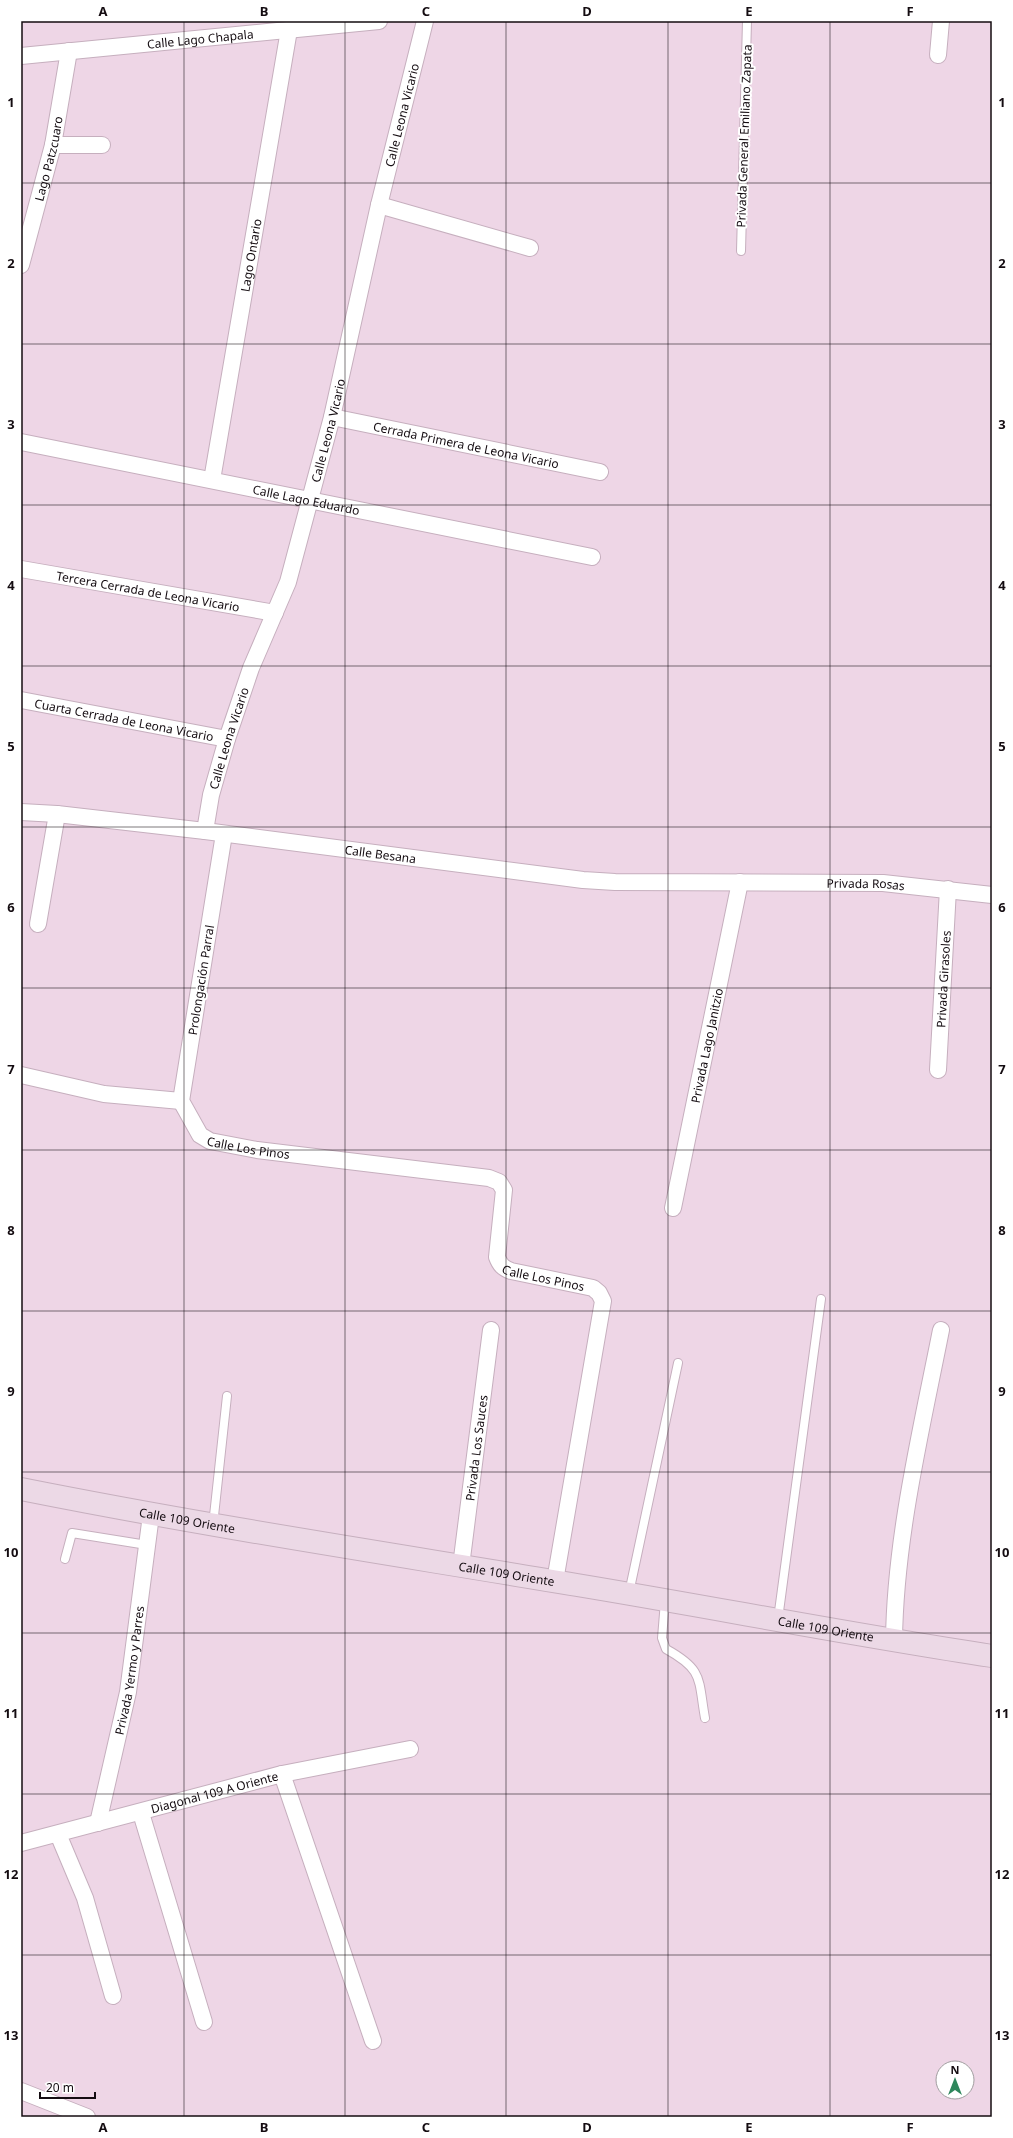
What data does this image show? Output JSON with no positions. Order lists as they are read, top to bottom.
{
  "streets": {
    "street": [
      "Calle Lago Chapala",
      "Calle Leona Vicario",
      "Lago Patzcuaro",
      "Lago Ontario",
      "Cerrada Primera de Leona Vicario",
      "Calle Lago Eduardo",
      "Tercera Cerrada de Leona Vicario",
      "Cuarta Cerrada de Leona Vicario",
      "Calle Besana",
      "Privada Rosas",
      "Privada Girasoles",
      "Prolongación Parral",
      "Privada Lago Janitzio",
      "Calle Los Pinos",
      "Privada Los Sauces",
      "Calle 109 Oriente",
      "Privada Yermo y Parres",
      "Diagonal 109 A Oriente"
    ],
    "lane": ["Privada General Emiliano Zapata"]
  },
  "crossings": [
    ["Calle Lago Chapala", "Lago Patzcuaro"],
    ["Calle Lago Chapala", "Lago Ontario"],
    ["Calle Leona Vicario", "Cerrada Primera de Leona Vicario"],
    ["Calle Leona Vicario", "Calle Lago Eduardo"],
    ["Calle Leona Vicario", "Tercera Cerrada de Leona Vicario"],
    ["Calle Leona Vicario", "Cuarta Cerrada de Leona Vicario"],
    ["Calle Leona Vicario", "Calle Besana"],
    ["Lago Ontario", "Calle Lago Eduardo"],
    ["Calle Besana", "Privada Rosas"],
    ["Calle Besana", "Prolongación Parral"],
    ["Calle Besana", "Privada Lago Janitzio"],
    ["Privada Rosas", "Privada Girasoles"],
    ["Privada Rosas", "Privada Lago Janitzio"],
    ["Prolongación Parral", "Calle Los Pinos"],
    ["Calle Los Pinos", "Calle 109 Oriente"],
    ["Privada Los Sauces", "Calle 109 Oriente"],
    ["Calle 109 Oriente", "Privada Yermo y Parres"],
    ["Privada Yermo y Parres", "Diagonal 109 A Oriente"]
  ],
  "scale_bar": "20 m",
  "north": "top",
  "grid": {
    "columns": [
      "A",
      "B",
      "C",
      "D",
      "E",
      "F"
    ],
    "rows": [
      "1",
      "2",
      "3",
      "4",
      "5",
      "6",
      "7",
      "8",
      "9",
      "10",
      "11",
      "12",
      "13"
    ]
  }
}
